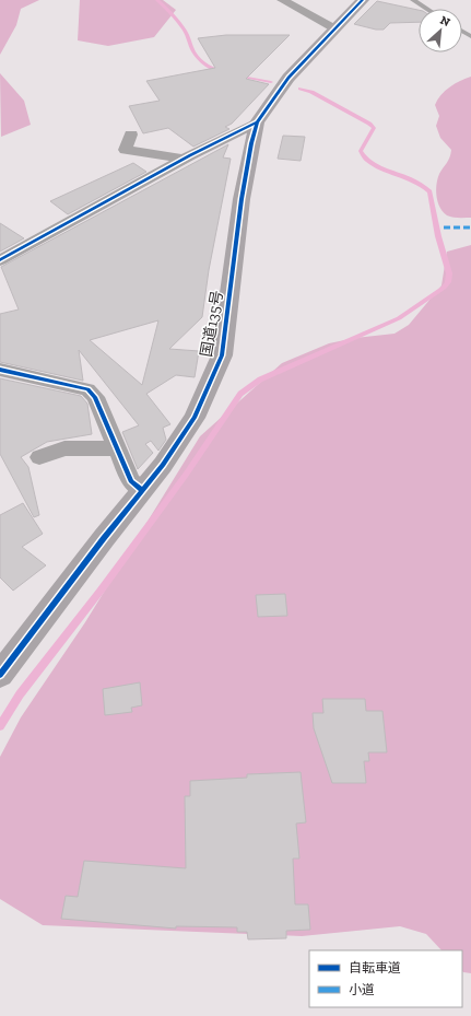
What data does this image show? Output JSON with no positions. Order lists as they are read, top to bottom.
{
  "streets": {
    "highway": ["国道135号"]
  },
  "legend": ["自転車道", "小道"],
  "north": "top right"
}
